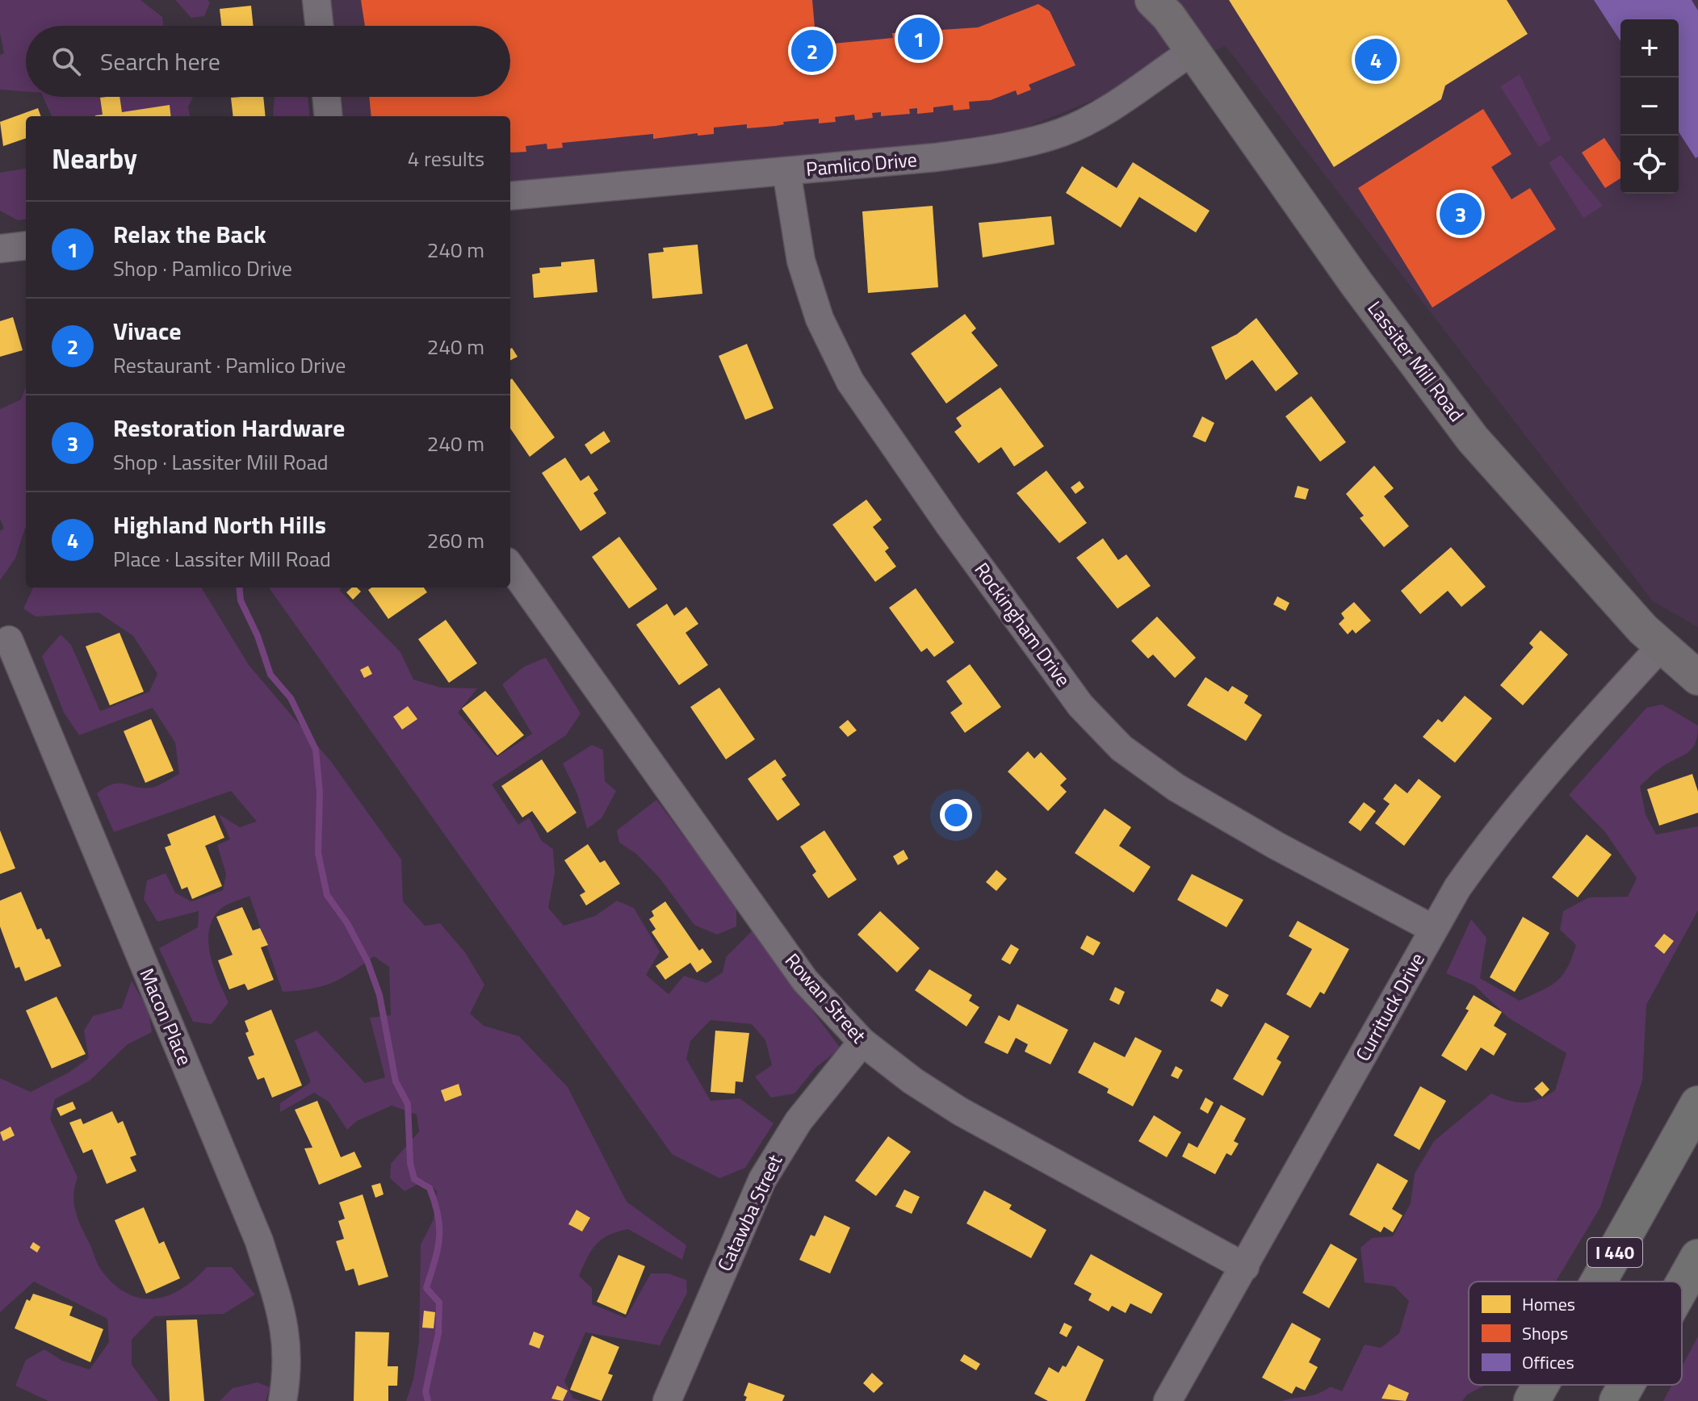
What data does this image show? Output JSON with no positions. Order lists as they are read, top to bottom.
{
  "streets": {
    "highway": ["I 440"],
    "main road": ["Lassiter Mill Road"],
    "street": [
      "Pamlico Drive",
      "Rockingham Drive",
      "Rowan Street",
      "Currituck Drive",
      "Macon Place",
      "Catawba Street"
    ]
  },
  "crossings": [
    ["Pamlico Drive", "Lassiter Mill Road"],
    ["Pamlico Drive", "Rockingham Drive"],
    ["Lassiter Mill Road", "Currituck Drive"],
    ["Rockingham Drive", "Currituck Drive"],
    ["Rowan Street", "Currituck Drive"],
    ["Rowan Street", "Catawba Street"]
  ],
  "legend": ["Homes", "Shops", "Offices"],
  "page": {
    "pins": [
      "1",
      "2",
      "4",
      "3"
    ],
    "map_buttons": ["+", "−"],
    "search": "Search here",
    "heading": ["Nearby", "4 results"],
    "list": [
      {
        "mark": "1",
        "name": "Relax the Back",
        "note": "Shop · Pamlico Drive",
        "value": "240 m"
      },
      {
        "mark": "2",
        "name": "Vivace",
        "note": "Restaurant · Pamlico Drive",
        "value": "240 m"
      },
      {
        "mark": "3",
        "name": "Restoration Hardware",
        "note": "Shop · Lassiter Mill Road",
        "value": "240 m"
      },
      {
        "mark": "4",
        "name": "Highland North Hills",
        "note": "Place · Lassiter Mill Road",
        "value": "260 m"
      }
    ]
  }
}
